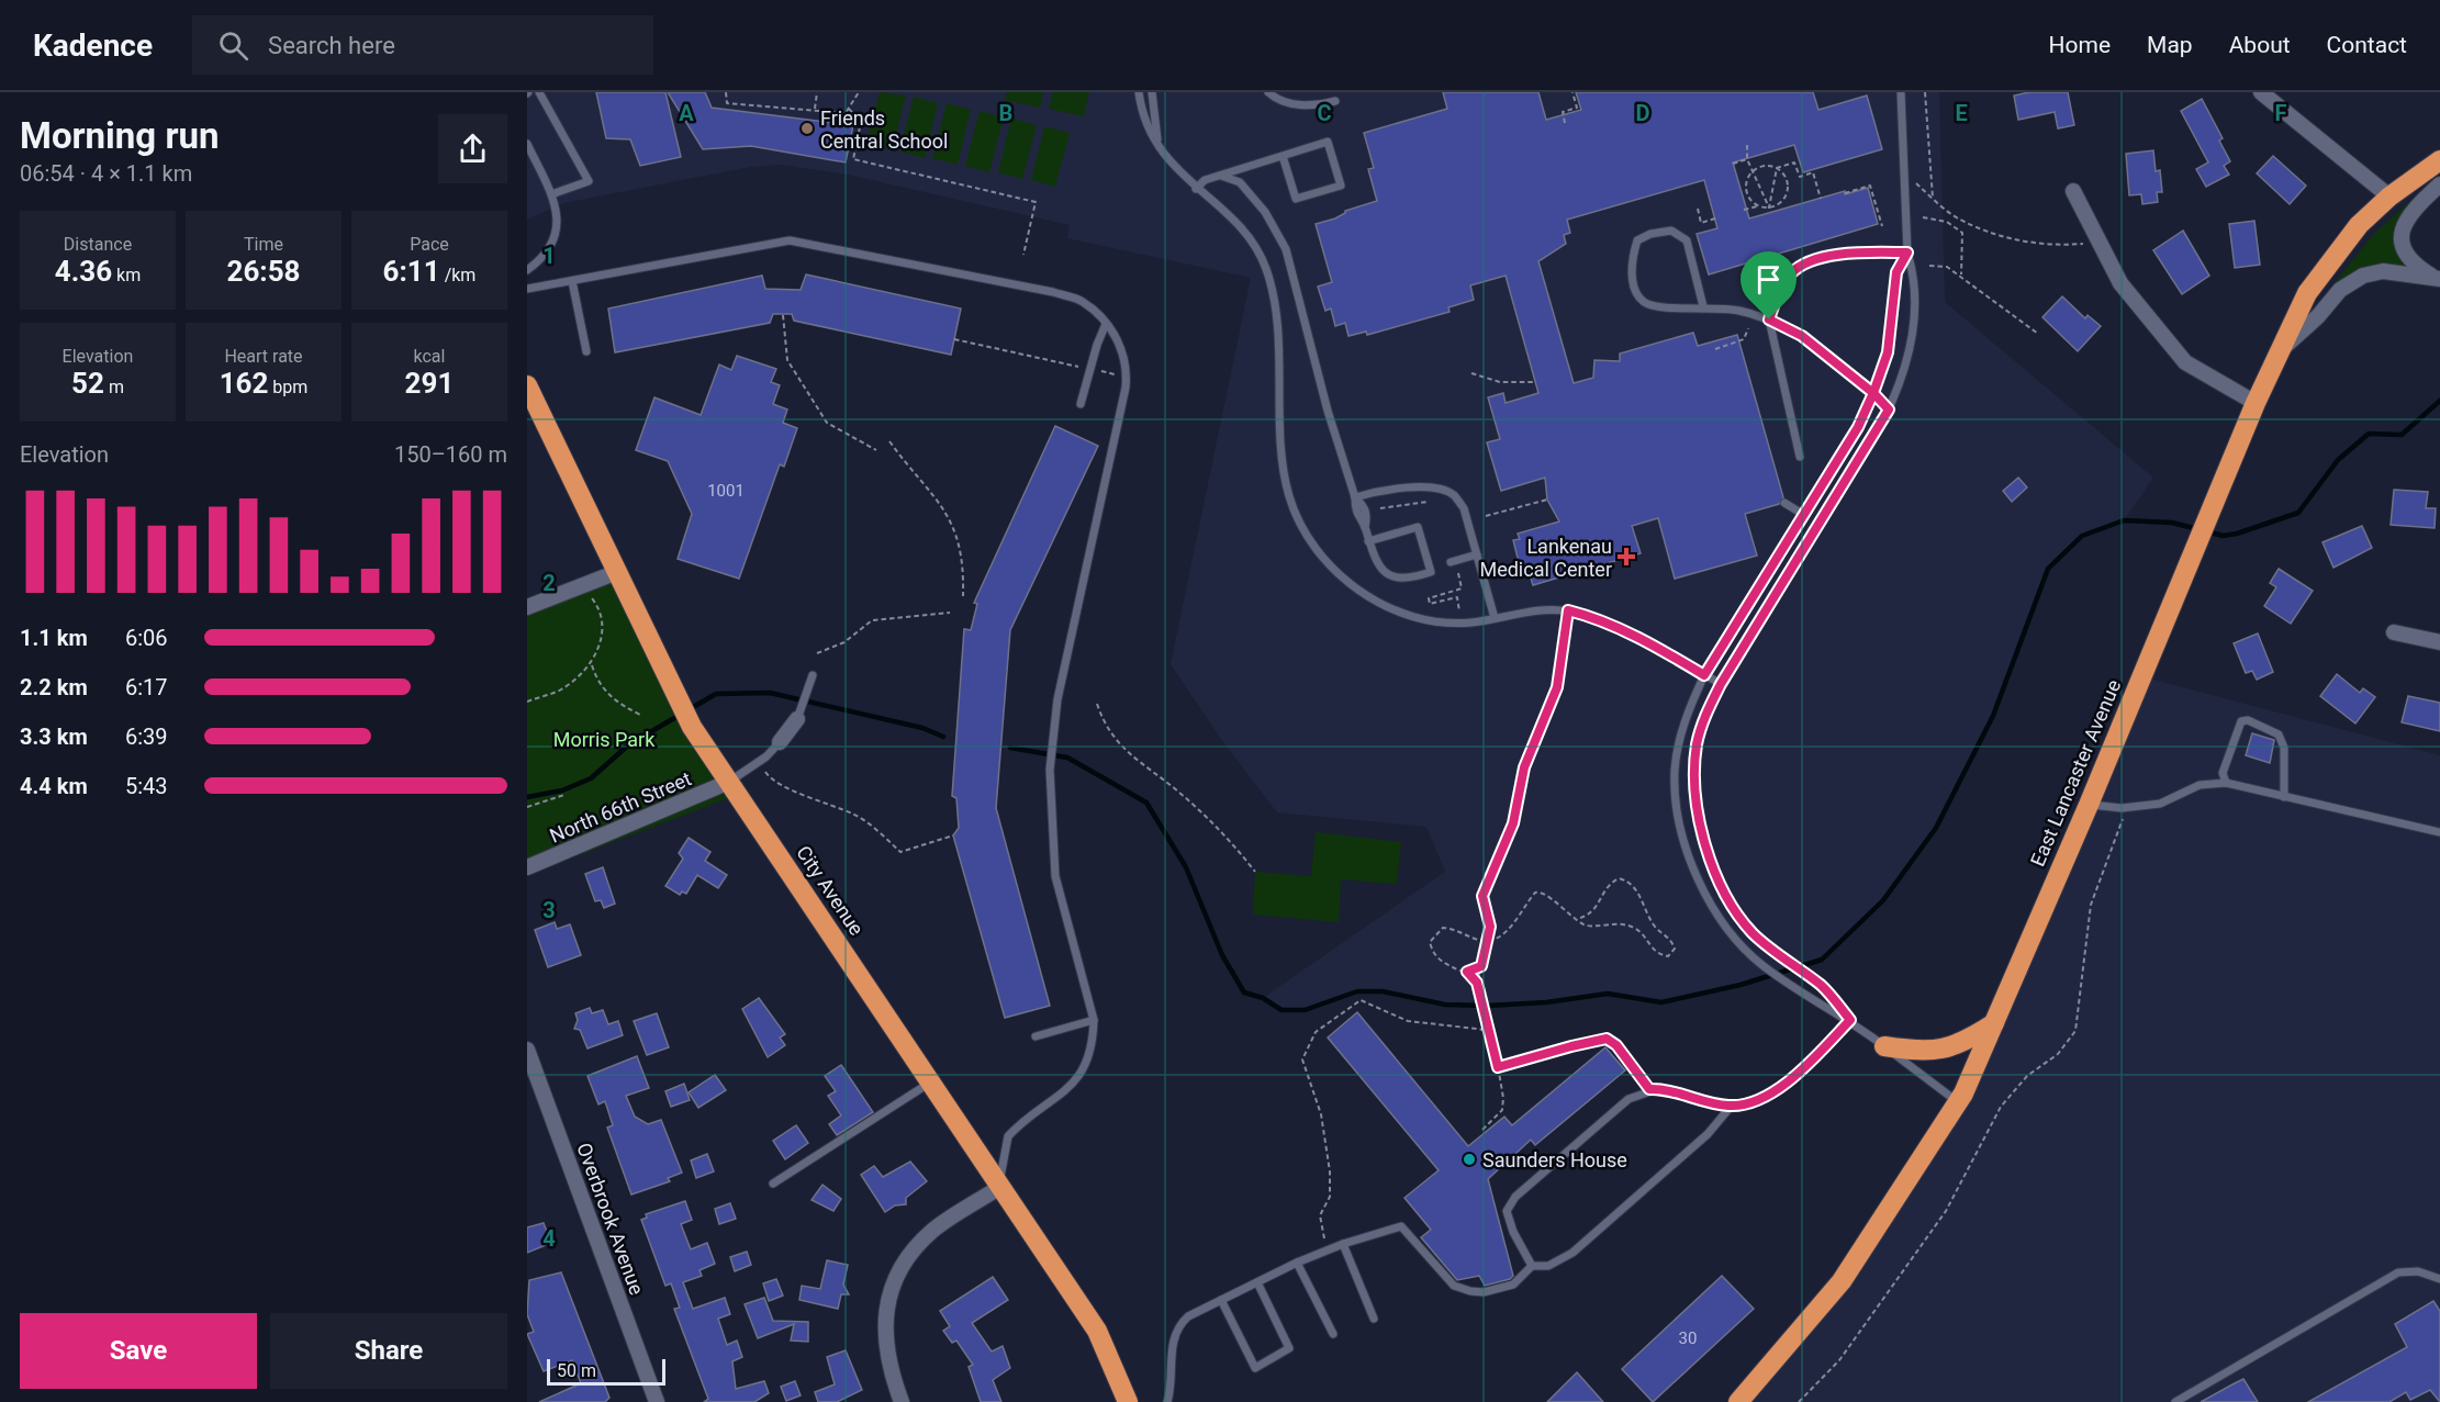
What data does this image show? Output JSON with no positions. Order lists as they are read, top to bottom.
{
  "streets": {
    "highway": ["East Lancaster Avenue", "City Avenue"],
    "street": ["North 66th Street", "Overbrook Avenue"]
  },
  "crossings": [
    ["North 66th Street", "City Avenue"]
  ],
  "parks": ["Morris Park"],
  "places": {
    "other": ["Friends Central School", "Saunders House"],
    "health": ["Lankenau Medical Center"]
  },
  "house_numbers": ["1001", "30"],
  "scale_bar": "50 m",
  "page": {
    "header": "Kadence",
    "search": "Search here",
    "nav": [
      "Home",
      "Map",
      "About",
      "Contact"
    ],
    "heading": ["Morning run", "06:54 · 4 × 1.1 km"],
    "stats": [
      ["Distance", "4.36 km"],
      ["Time", "26:58"],
      ["Pace", "6:11 /km"],
      ["Elevation", "52 m"],
      ["Heart rate", "162 bpm"],
      ["kcal", "291"]
    ],
    "chart": ["Elevation", "150–160 m"],
    "list": [
      {
        "name": "1.1 km",
        "note": "6:06"
      },
      {
        "name": "2.2 km",
        "note": "6:17"
      },
      {
        "name": "3.3 km",
        "note": "6:39"
      },
      {
        "name": "4.4 km",
        "note": "5:43"
      }
    ],
    "buttons": ["Save", "Share"],
    "scale": "50 m"
  },
  "grid": {
    "columns": [
      "A",
      "B",
      "C",
      "D",
      "E",
      "F"
    ],
    "rows": [
      "1",
      "2",
      "3",
      "4"
    ]
  }
}
